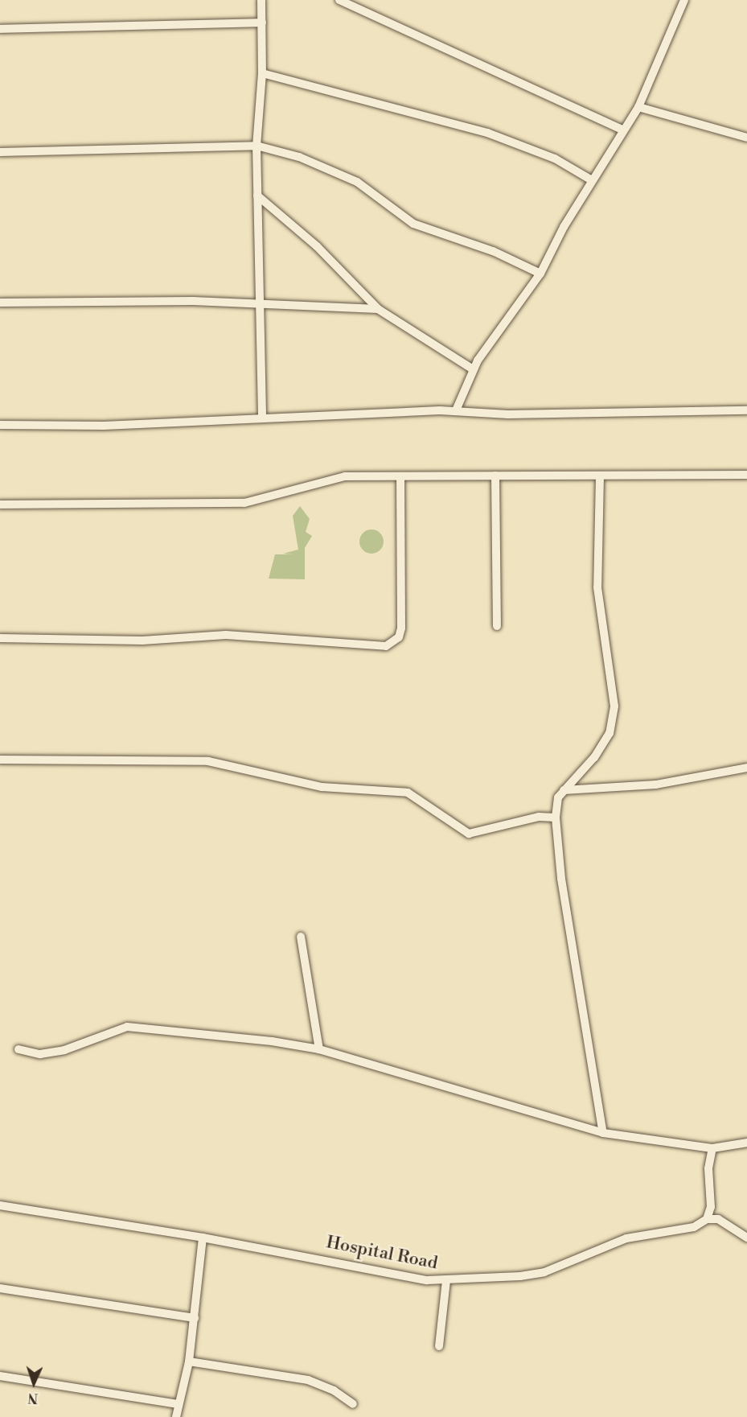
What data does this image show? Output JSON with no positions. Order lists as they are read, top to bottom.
{
  "streets": {
    "street": ["Hospital Road"]
  },
  "north": "bottom"
}
